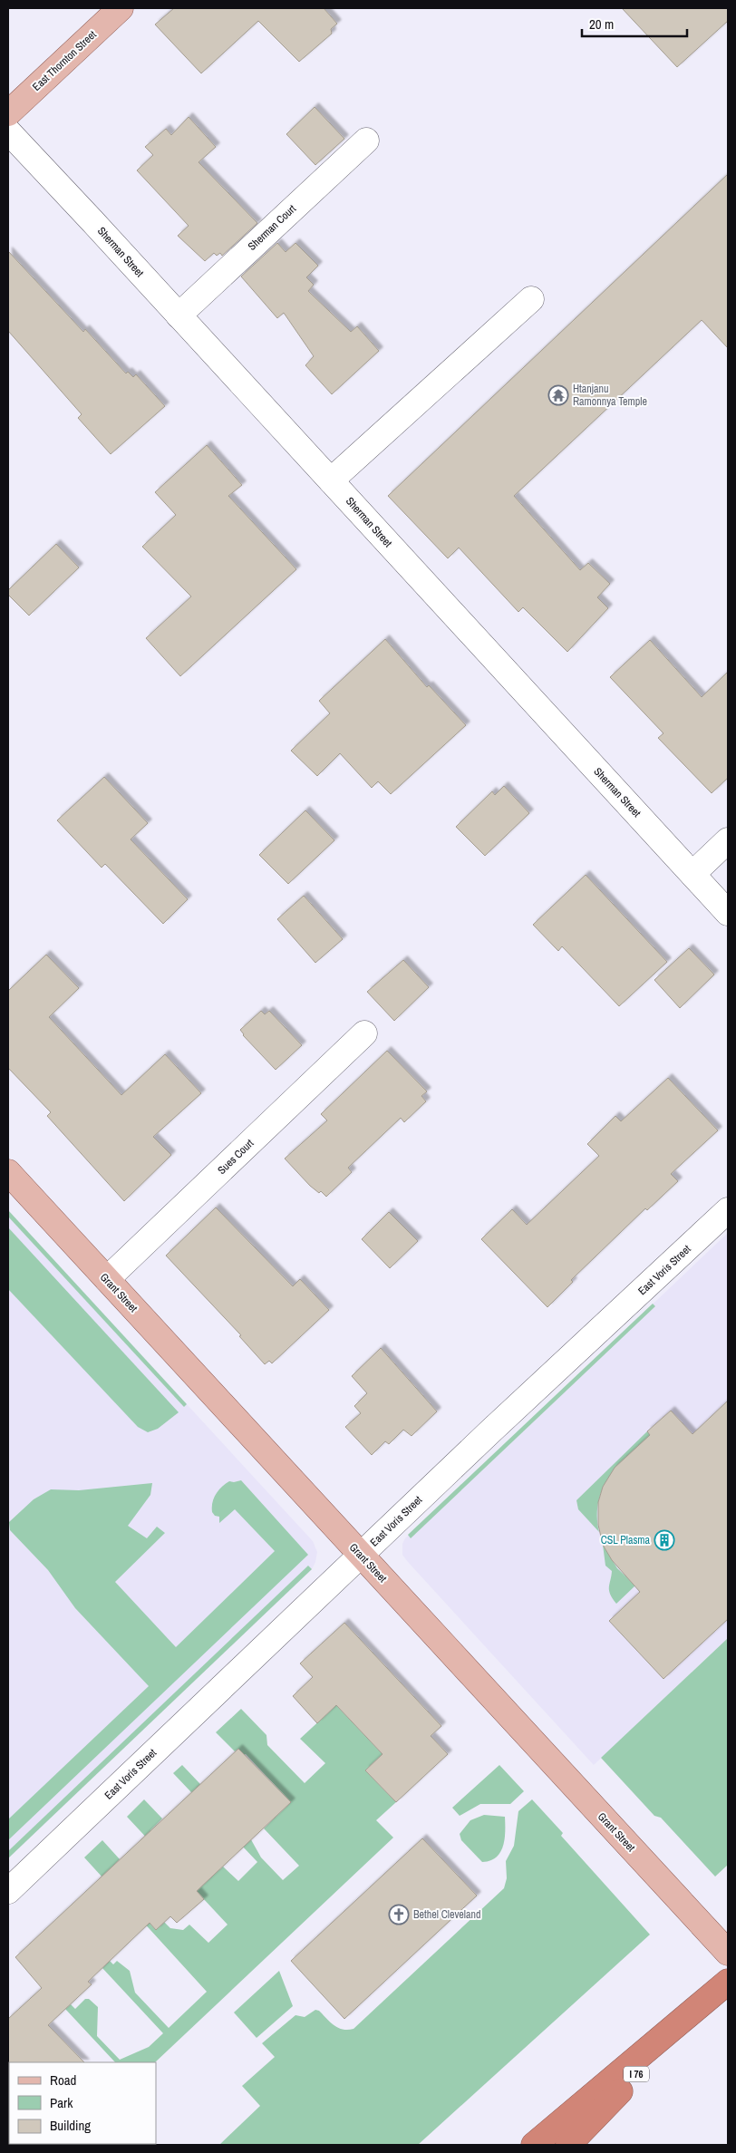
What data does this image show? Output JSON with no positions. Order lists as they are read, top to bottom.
{
  "streets": {
    "highway": ["I 76"],
    "main road": ["East Thornton Street", "Grant Street"],
    "street": [
      "Sherman Court",
      "Sherman Street",
      "Sues Court",
      "East Voris Street"
    ]
  },
  "crossings": [
    ["Sherman Court", "Sherman Street"],
    ["Sues Court", "Grant Street"],
    ["East Voris Street", "Grant Street"]
  ],
  "places": {
    "temple": ["Htanjanu Ramonnya Temple"],
    "building": ["CSL Plasma"],
    "church": ["Bethel Cleveland"]
  },
  "legend": ["Road", "Park", "Building"],
  "scale_bar": "20 m"
}
